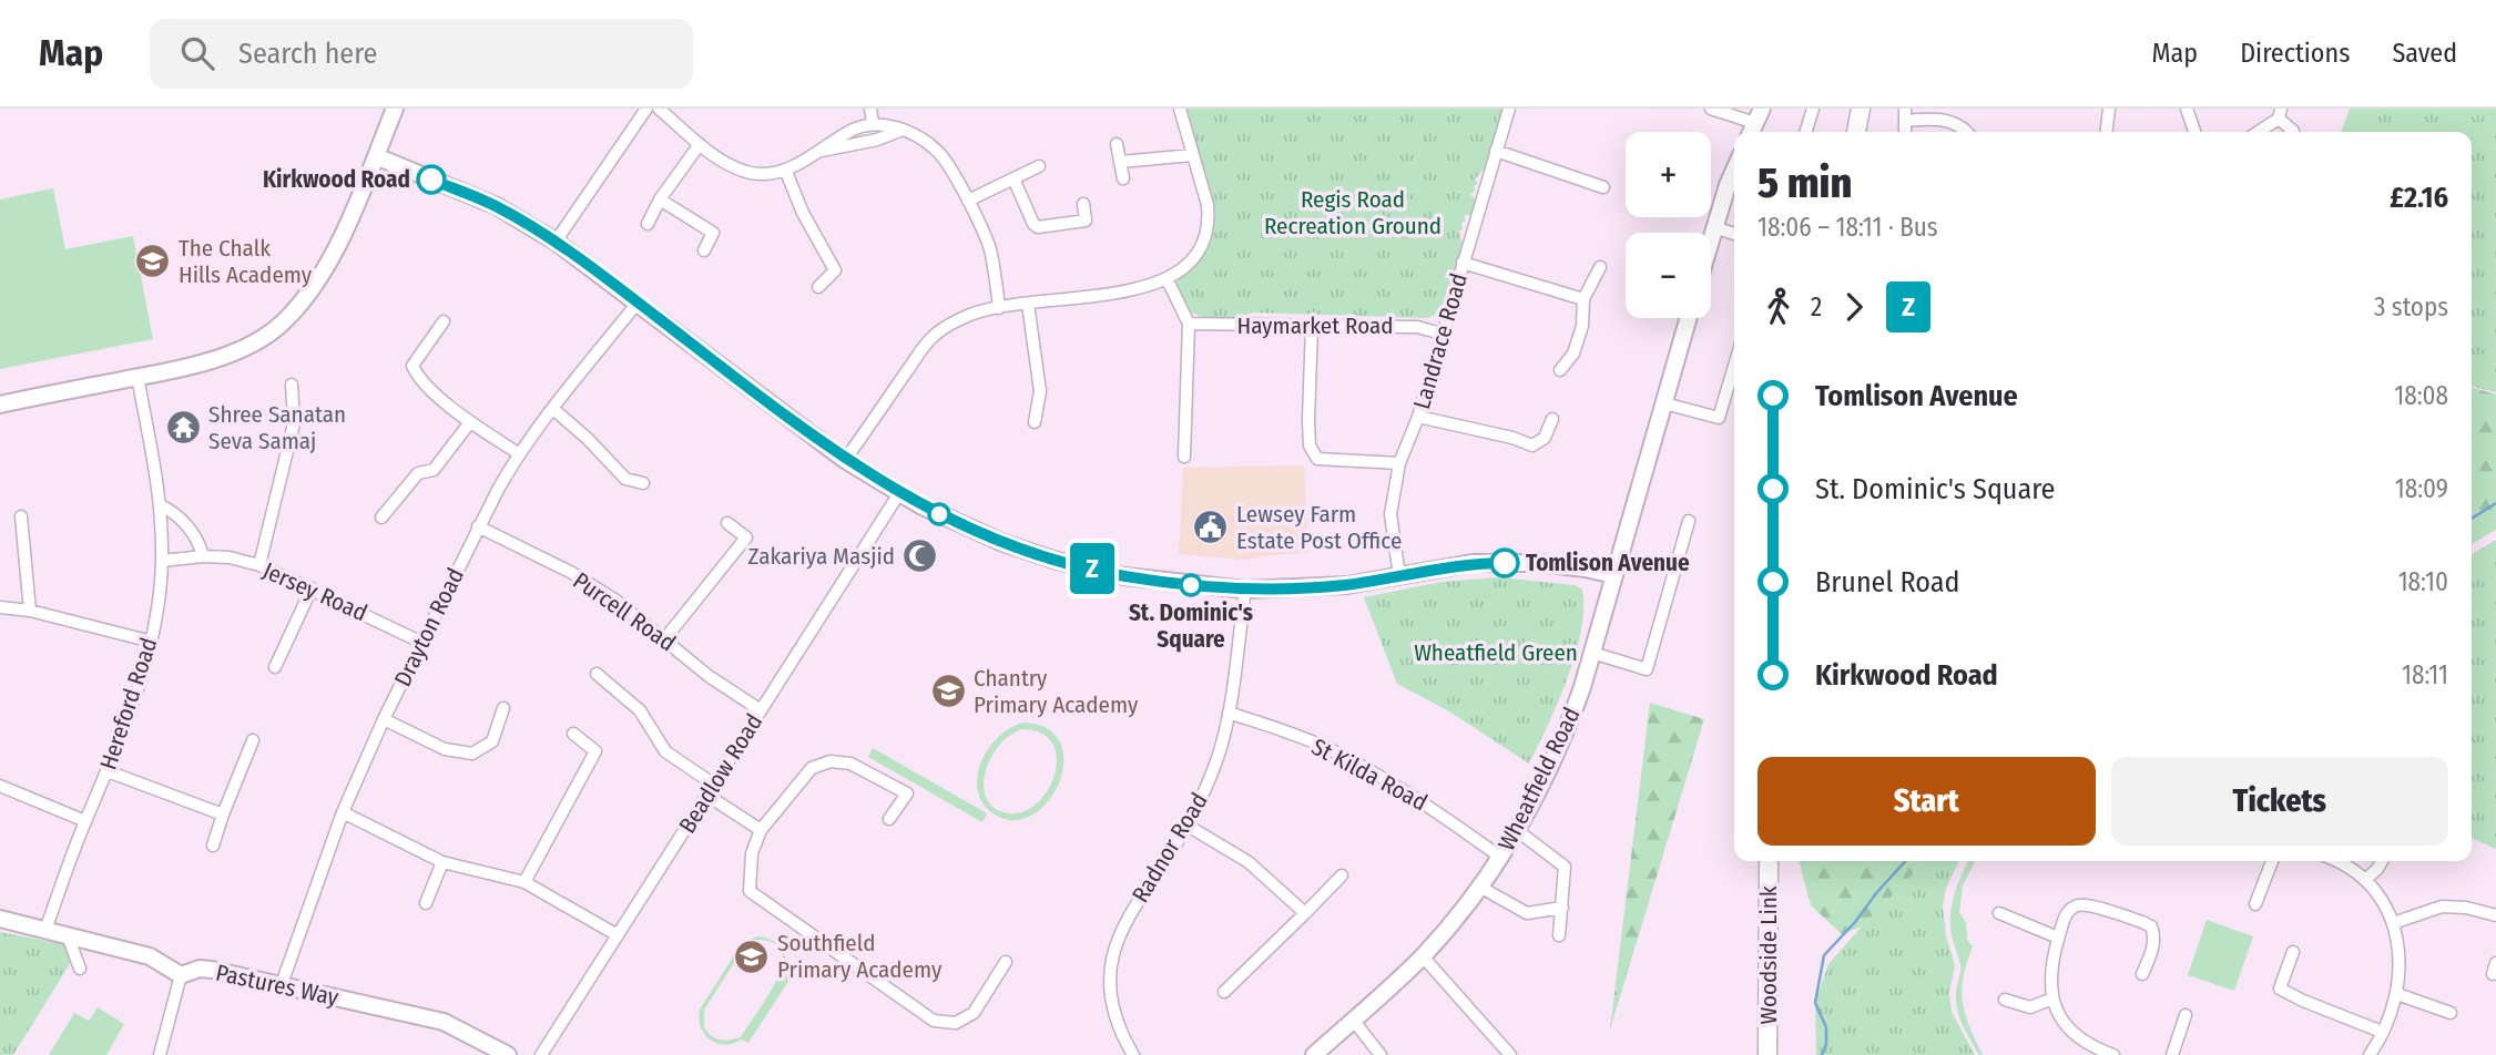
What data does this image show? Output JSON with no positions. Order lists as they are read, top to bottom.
{
  "streets": {
    "main road": ["Woodside Link"],
    "street": [
      "Haymarket Road",
      "Landrace Road",
      "Jersey Road",
      "Purcell Road",
      "Drayton Road",
      "Hereford Road",
      "Beadlow Road",
      "St Kilda Road",
      "Wheatfield Road",
      "Radnor Road",
      "Pastures Way"
    ]
  },
  "crossings": [
    ["Haymarket Road", "Landrace Road"],
    ["Jersey Road", "Drayton Road"],
    ["Jersey Road", "Hereford Road"],
    ["Purcell Road", "Drayton Road"],
    ["Purcell Road", "Beadlow Road"],
    ["Drayton Road", "Pastures Way"],
    ["Hereford Road", "Pastures Way"],
    ["St Kilda Road", "Wheatfield Road"],
    ["St Kilda Road", "Radnor Road"]
  ],
  "parks": ["Regis Road Recreation Ground", "Wheatfield Green"],
  "places": {
    "other": ["Kirkwood Road", "Tomlison Avenue", "St. Dominic's Square"],
    "school or university": ["The Chalk Hills Academy", "Chantry Primary Academy", "Southfield Primary Academy"],
    "temple": ["Shree Sanatan Seva Samaj"],
    "public building": ["Lewsey Farm Estate Post Office"],
    "mosque": ["Zakariya Masjid"]
  },
  "lines": ["bus line Z"],
  "page": {
    "header": "Map",
    "search": "Search here",
    "nav": ["Map", "Directions", "Saved"],
    "on_map": "Z",
    "map_buttons": ["+", "−"],
    "heading": ["5 min", "18:06 – 18:11 · Bus", "£2.16"],
    "legs": ["2", "Z", "3 stops"],
    "list": [
      {
        "name": "Tomlison Avenue",
        "value": "18:08"
      },
      {
        "name": "St. Dominic's Square",
        "value": "18:09"
      },
      {
        "name": "Brunel Road",
        "value": "18:10"
      },
      {
        "name": "Kirkwood Road",
        "value": "18:11"
      }
    ],
    "buttons": ["Start", "Tickets"]
  }
}
